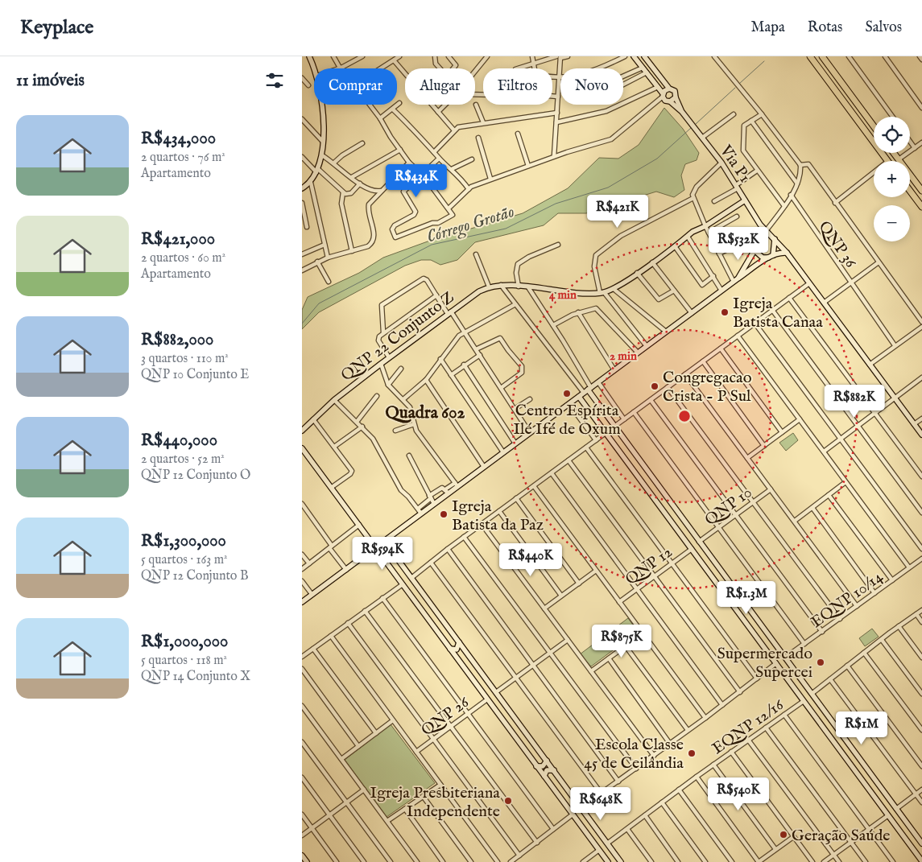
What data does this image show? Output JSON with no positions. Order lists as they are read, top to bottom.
{
  "streets": {
    "street": [
      "Via P1",
      "QNP 36",
      "QNP 22 Conjunto Z",
      "QNP 10",
      "QNP 12",
      "EQNP 10/14",
      "QNP 26",
      "EQNP 12/16"
    ]
  },
  "crossings": [
    ["Via P1", "QNP 22 Conjunto Z"]
  ],
  "districts": ["Quadra 602"],
  "water": ["Córrego Grotão"],
  "places": [
    "Igreja Batista Canaa",
    "Congregacao Crista - P Sul",
    "Centro Espírita Ilé Ifé de Oxum",
    "Igreja Batista da Paz",
    "Supermercado Supercei",
    "Escola Classe 45 de Ceilândia",
    "Igreja Presbiteriana Independente",
    "Geração Saúde"
  ],
  "page": {
    "header": "Keyplace",
    "nav": ["Mapa", "Rotas", "Salvos"],
    "heading": "11 imóveis",
    "chip": [
      "Comprar",
      "Alugar",
      "Filtros",
      "Novo"
    ],
    "list": [
      {
        "name": "R$434,000",
        "note": "2 quartos · 76 m² · Apartamento"
      },
      {
        "name": "R$421,000",
        "note": "2 quartos · 60 m² · Apartamento"
      },
      {
        "name": "R$882,000",
        "note": "3 quartos · 110 m² · QNP 10 Conjunto E"
      },
      {
        "name": "R$440,000",
        "note": "2 quartos · 52 m² · QNP 12 Conjunto O"
      },
      {
        "name": "R$1,300,000",
        "note": "5 quartos · 163 m² · QNP 12 Conjunto B"
      },
      {
        "name": "R$1,000,000",
        "note": "5 quartos · 118 m² · QNP 14 Conjunto X"
      }
    ],
    "map_buttons": ["+", "−"],
    "price": [
      "R$434K",
      "R$421K",
      "R$532K",
      "R$882K",
      "R$594K",
      "R$440K",
      "R$1.3M",
      "R$875K",
      "R$1M",
      "R$540K",
      "R$648K"
    ]
  },
  "rings": ["4 min", "2 min"]
}
